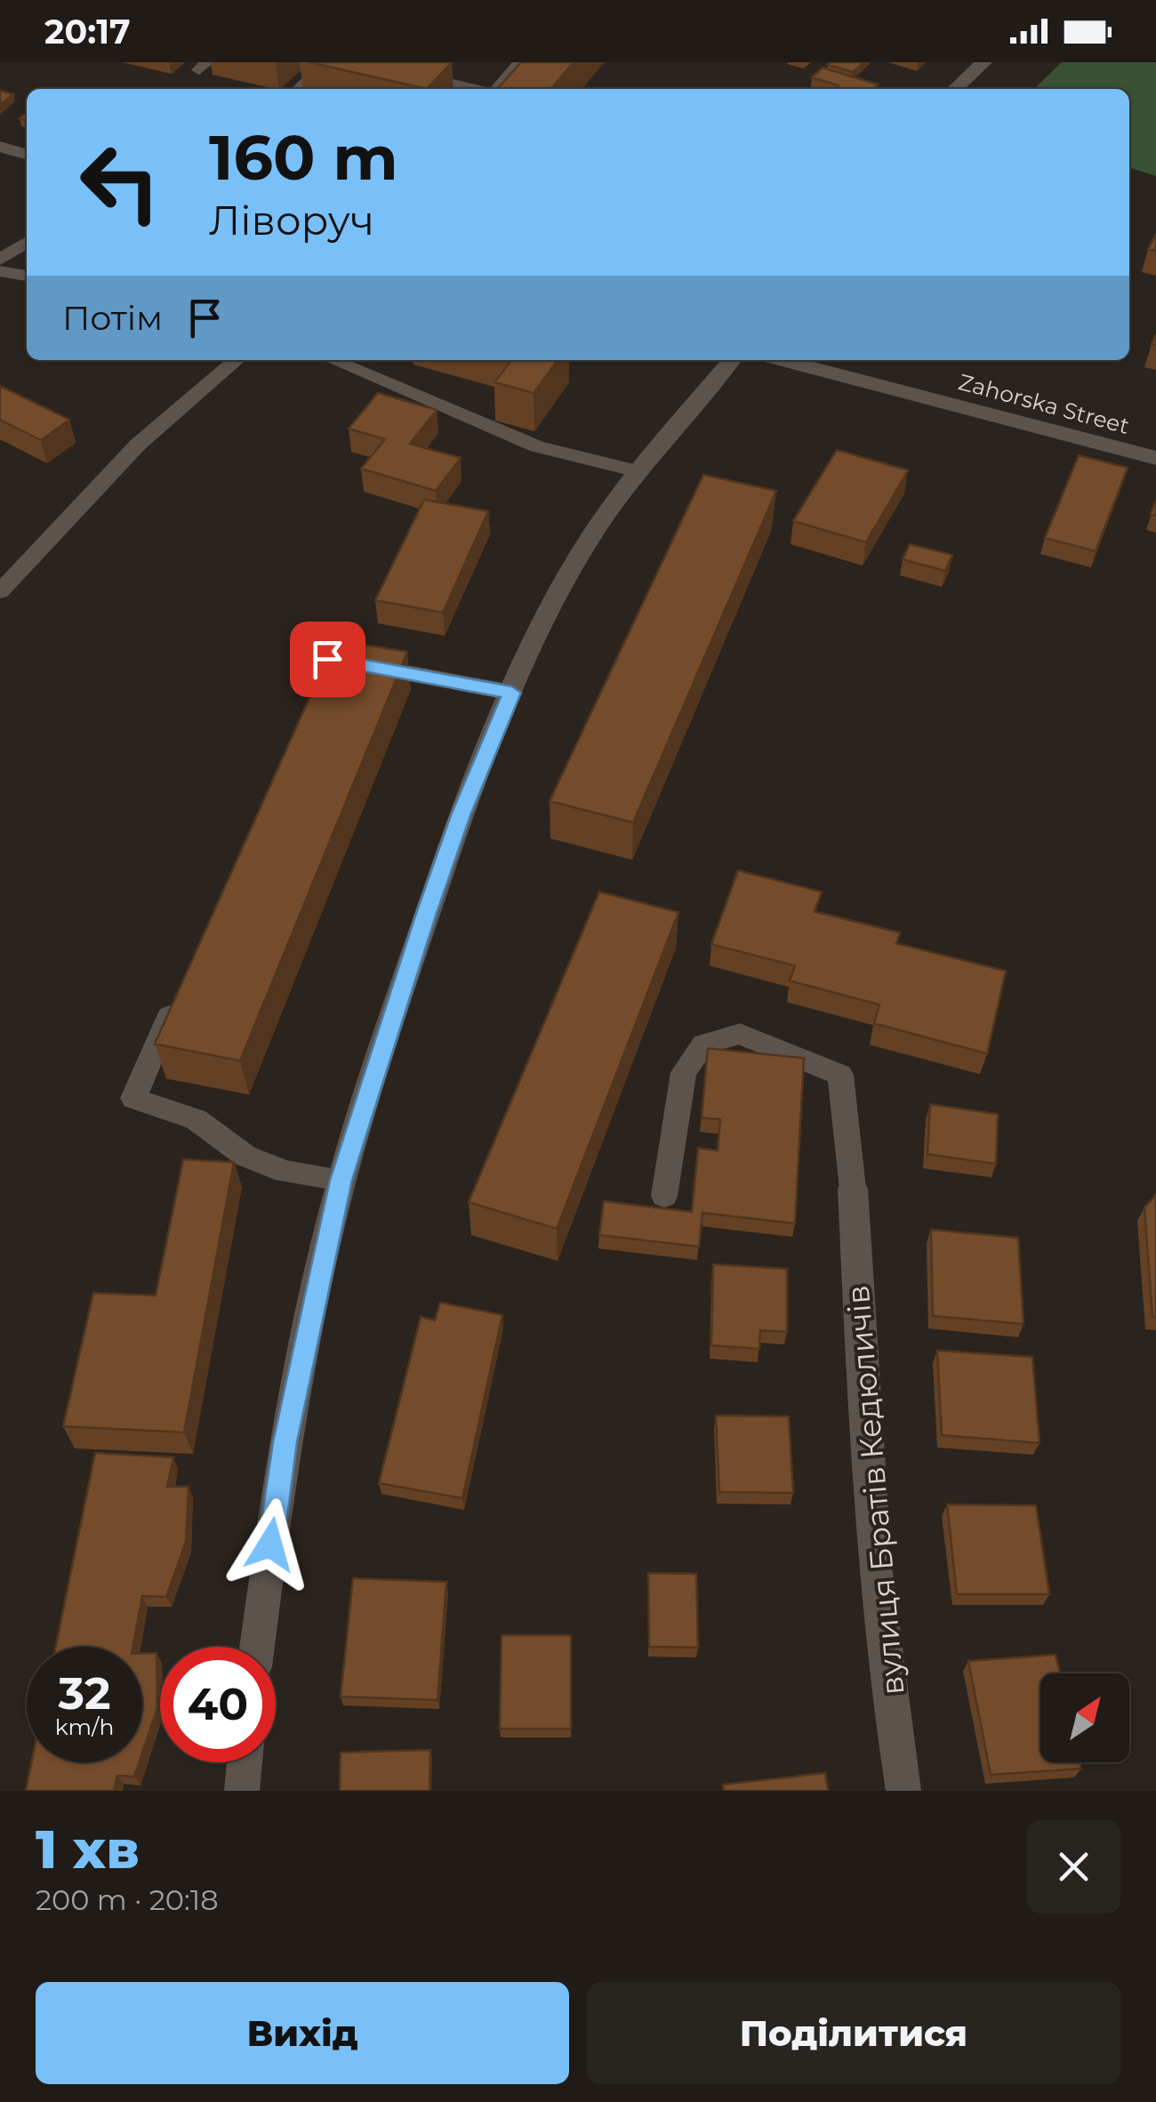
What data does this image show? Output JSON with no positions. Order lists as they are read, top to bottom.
{
  "streets": {
    "street": ["Zahorska Street", "вулиця Братів Кедюличів"]
  },
  "north": "top right",
  "page": {
    "status": "20:17",
    "turn": ["160 m", "Ліворуч"],
    "then": "Потім",
    "speed": "32 km/h",
    "limit": "40",
    "heading": ["1 хв", "200 m · 20:18"],
    "buttons": ["Вихід", "Поділитися"]
  }
}
